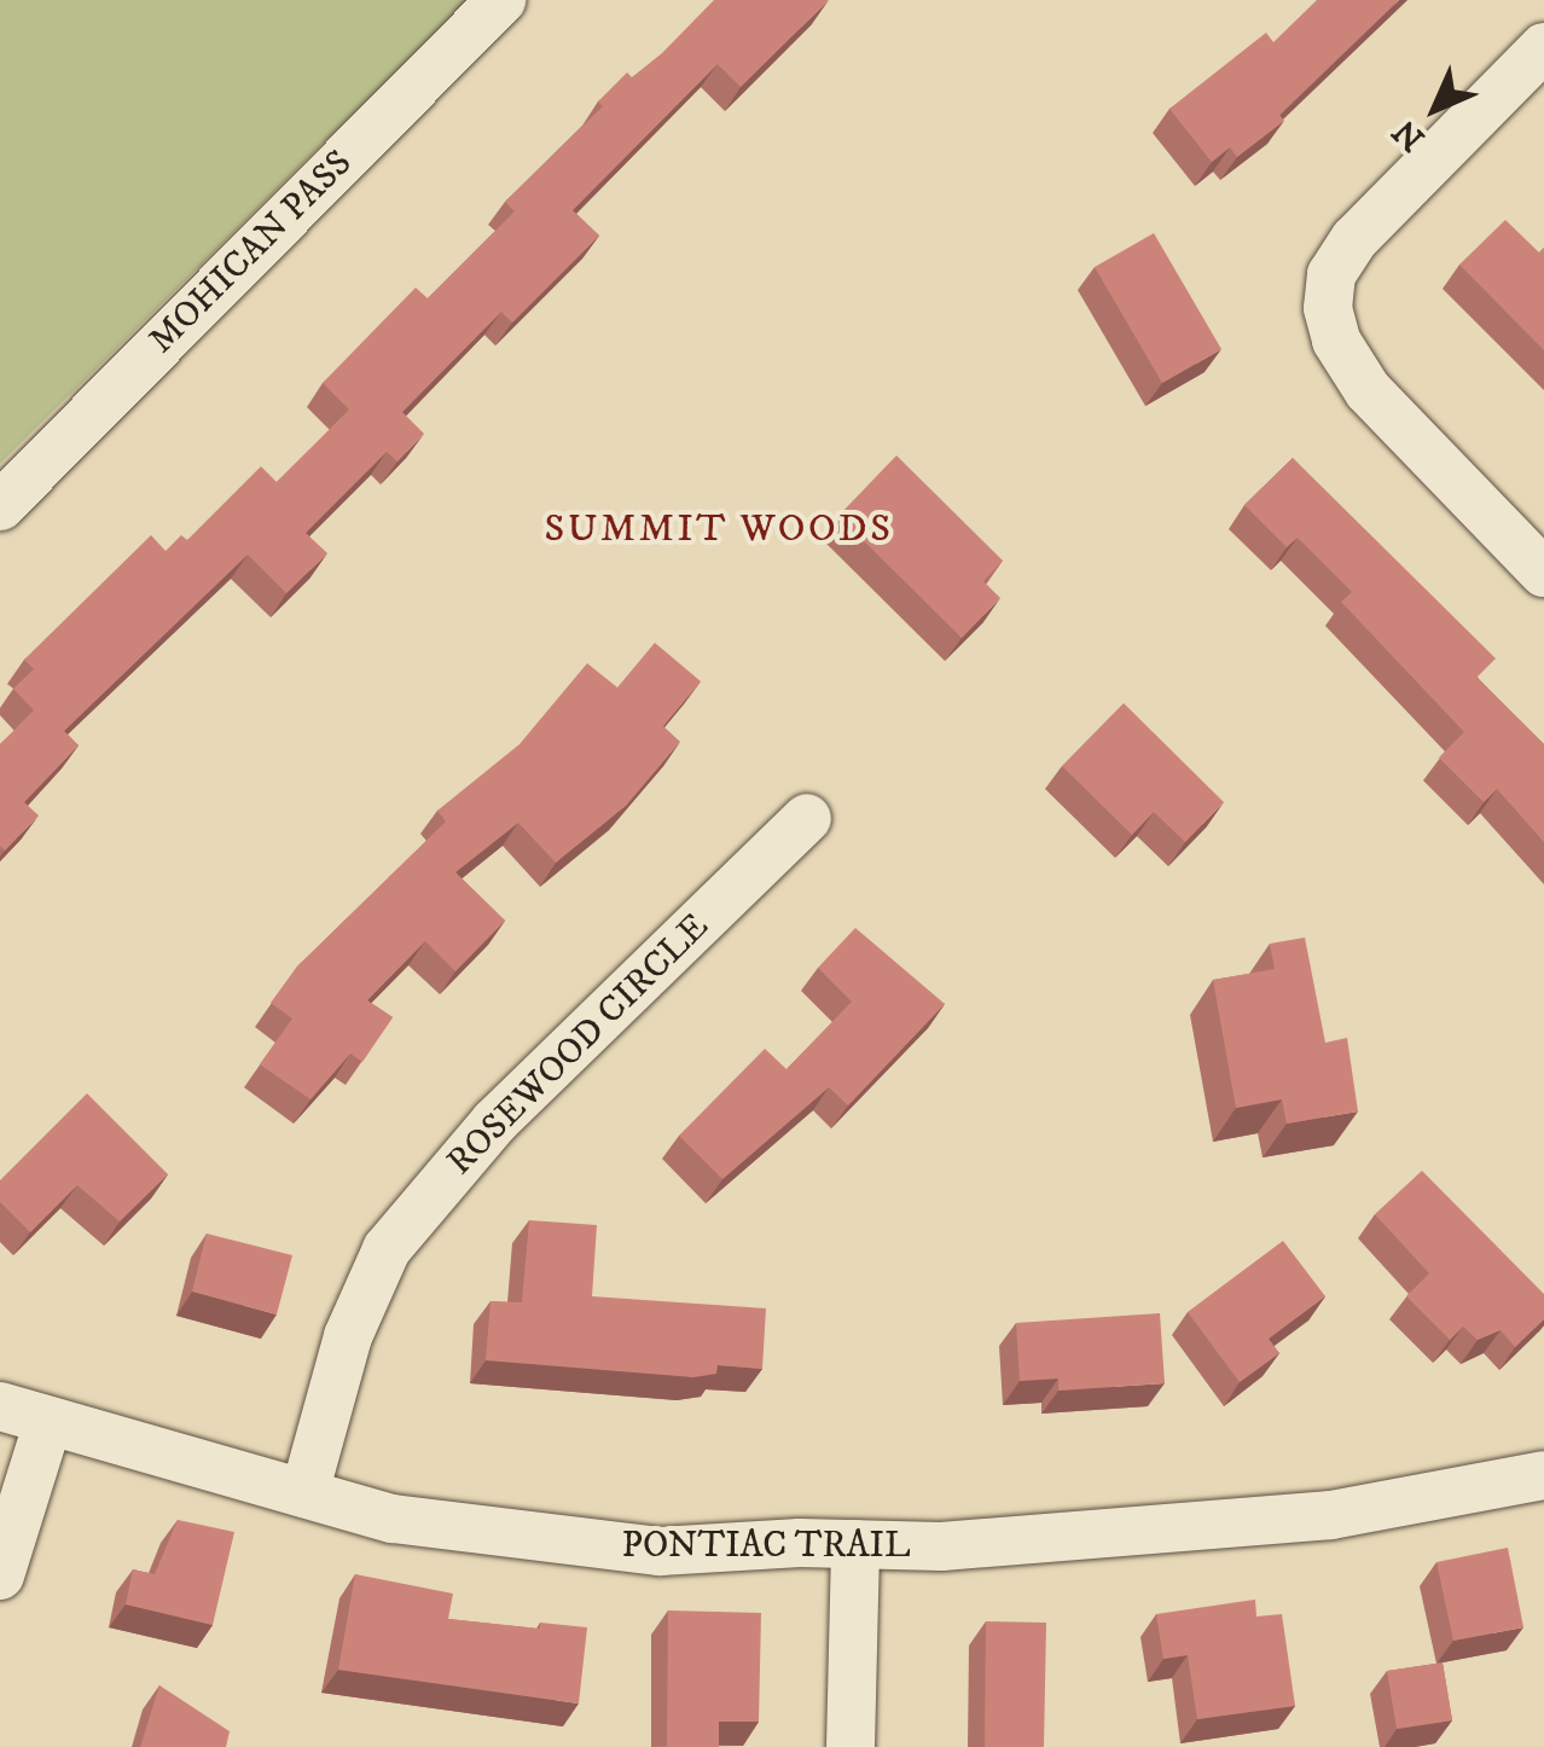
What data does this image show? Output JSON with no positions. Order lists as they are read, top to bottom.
{
  "streets": {
    "street": ["MOHICAN PASS", "ROSEWOOD CIRCLE", "PONTIAC TRAIL"]
  },
  "crossings": [
    ["ROSEWOOD CIRCLE", "PONTIAC TRAIL"]
  ],
  "districts": ["SUMMIT WOODS"],
  "north": "bottom left"
}
